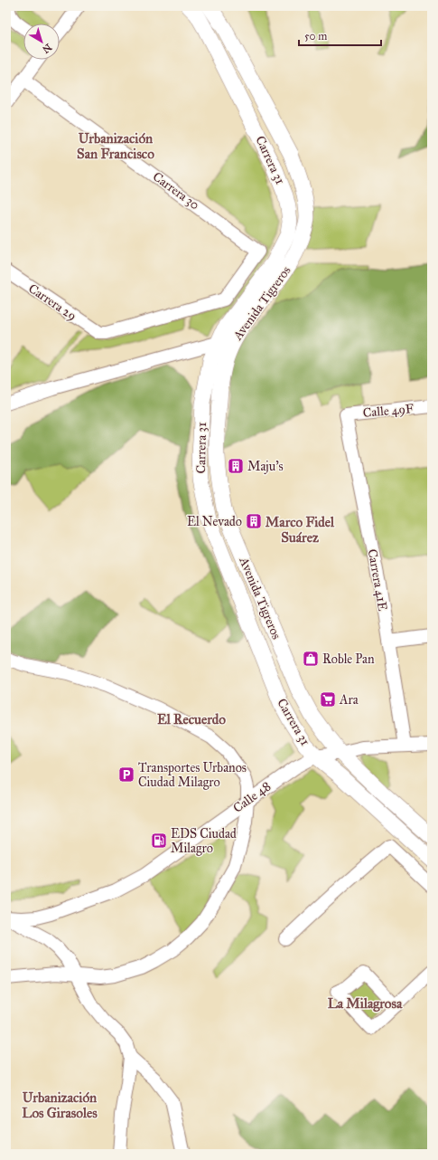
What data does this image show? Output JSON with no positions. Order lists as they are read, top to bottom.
{
  "streets": {
    "main road": ["Carrera 31", "Avenida Tigreros"],
    "street": [
      "Carrera 30",
      "Carrera 29",
      "Calle 49F",
      "Carrera 41E",
      "Calle 48"
    ]
  },
  "crossings": [
    ["Carrera 31", "Calle 48"],
    ["Carrera 30", "Carrera 29"],
    ["Avenida Tigreros", "Calle 48"],
    ["Calle 49F", "Carrera 41E"],
    ["Carrera 41E", "Calle 48"]
  ],
  "districts": [
    "Urbanización San Francisco",
    "Marco Fidel Suárez",
    "El Recuerdo",
    "La Milagrosa",
    "Urbanización Los Girasoles"
  ],
  "places": {
    "building": ["Maju's", "El Nevado"],
    "shop": ["Roble Pan"],
    "supermarket": ["Ara"],
    "parking": ["Transportes Urbanos Ciudad Milagro"],
    "fuel station": ["EDS Ciudad Milagro"]
  },
  "scale_bar": "50 m",
  "north": "bottom right"
}
